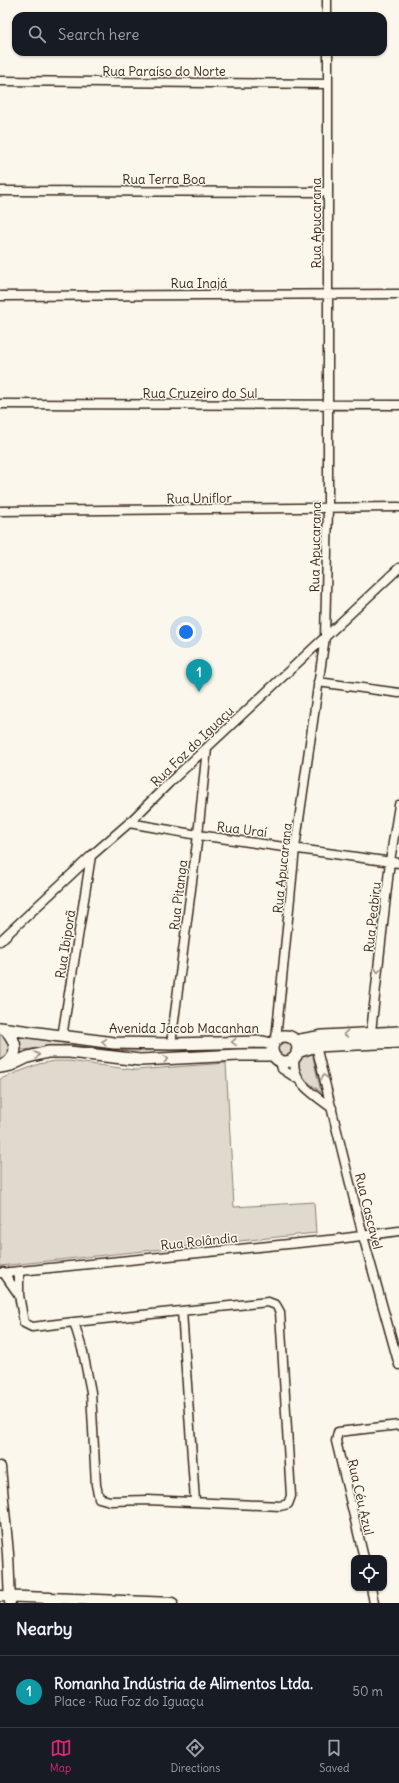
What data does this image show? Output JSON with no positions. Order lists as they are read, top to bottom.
{
  "streets": {
    "main road": ["Avenida Jacob Macanhan"],
    "street": [
      "Rua Paraíso do Norte",
      "Rua Terra Boa",
      "Rua Apucarana",
      "Rua Inajá",
      "Rua Cruzeiro do Sul",
      "Rua Uniflor",
      "Rua Foz do Iguaçu",
      "Rua Uraí",
      "Rua Pitanga",
      "Rua Peabiru",
      "Rua Ibiporã",
      "Rua Cascavel",
      "Rua Rolândia",
      "Rua Céu Azul"
    ]
  },
  "crossings": [
    ["Rua Paraíso do Norte", "Rua Apucarana"],
    ["Rua Terra Boa", "Rua Apucarana"],
    ["Rua Apucarana", "Rua Inajá"],
    ["Rua Apucarana", "Rua Cruzeiro do Sul"],
    ["Rua Apucarana", "Rua Uniflor"],
    ["Rua Apucarana", "Rua Foz do Iguaçu"],
    ["Rua Apucarana", "Rua Uraí"],
    ["Rua Apucarana", "Avenida Jacob Macanhan"],
    ["Rua Foz do Iguaçu", "Rua Uraí"],
    ["Rua Foz do Iguaçu", "Rua Pitanga"],
    ["Rua Foz do Iguaçu", "Rua Ibiporã"],
    ["Rua Uraí", "Rua Pitanga"],
    ["Rua Uraí", "Rua Peabiru"],
    ["Rua Pitanga", "Avenida Jacob Macanhan"],
    ["Rua Ibiporã", "Avenida Jacob Macanhan"],
    ["Rua Cascavel", "Rua Rolândia"]
  ],
  "one_way": ["Rua Peabiru"],
  "page": {
    "search": "Search here",
    "pins": "1",
    "heading": "Nearby",
    "list": [
      {
        "mark": "1",
        "name": "Romanha Indústria de Alimentos Ltda.",
        "note": "Place · Rua Foz do Iguaçu",
        "value": "50 m"
      }
    ],
    "nav": ["Map", "Directions", "Saved"]
  }
}
